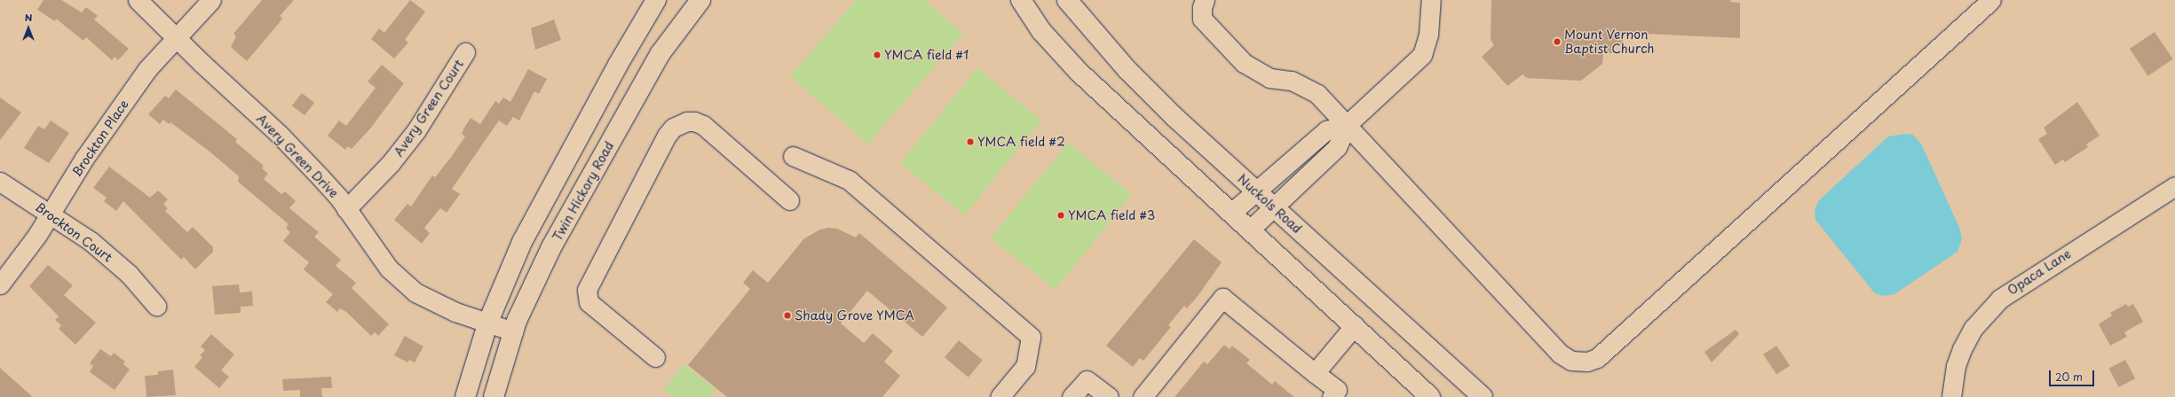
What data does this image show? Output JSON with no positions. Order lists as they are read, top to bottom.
{
  "streets": {
    "main road": ["Twin Hickory Road", "Nuckols Road"],
    "street": [
      "Avery Green Court",
      "Brockton Place",
      "Avery Green Drive",
      "Brockton Court",
      "Opaca Lane"
    ]
  },
  "crossings": [
    ["Avery Green Court", "Avery Green Drive"],
    ["Brockton Place", "Avery Green Drive"],
    ["Brockton Place", "Brockton Court"],
    ["Avery Green Drive", "Twin Hickory Road"]
  ],
  "places": [
    "Mount Vernon Baptist Church",
    "YMCA field #1",
    "YMCA field #2",
    "YMCA field #3",
    "Shady Grove YMCA"
  ],
  "scale_bar": "20 m",
  "north": "top"
}
